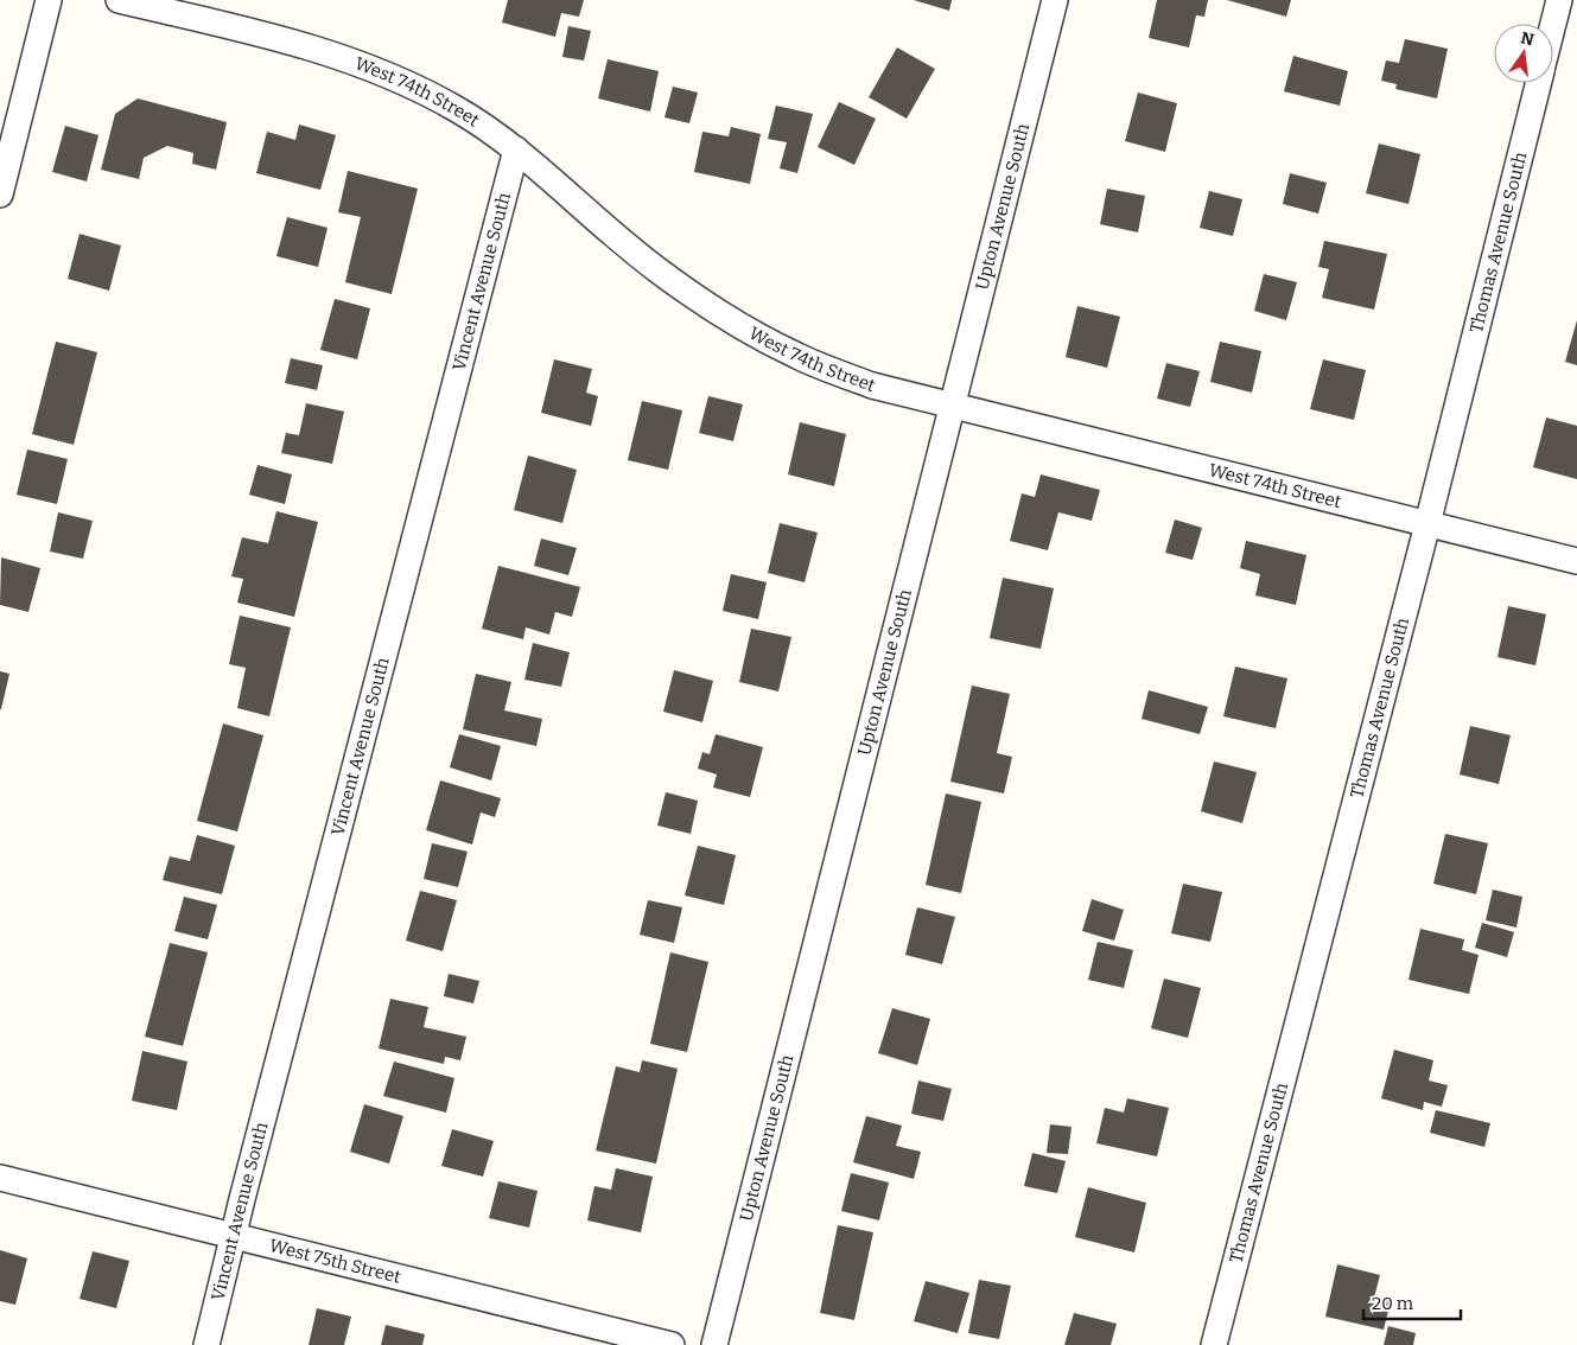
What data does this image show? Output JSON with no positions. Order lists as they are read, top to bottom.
{
  "streets": {
    "street": [
      "West 74th Street",
      "Upton Avenue South",
      "Thomas Avenue South",
      "Vincent Avenue South",
      "West 75th Street"
    ]
  },
  "crossings": [
    ["West 74th Street", "Upton Avenue South"],
    ["West 74th Street", "Thomas Avenue South"],
    ["West 74th Street", "Vincent Avenue South"],
    ["Vincent Avenue South", "West 75th Street"]
  ],
  "scale_bar": "20 m",
  "north": "top"
}
